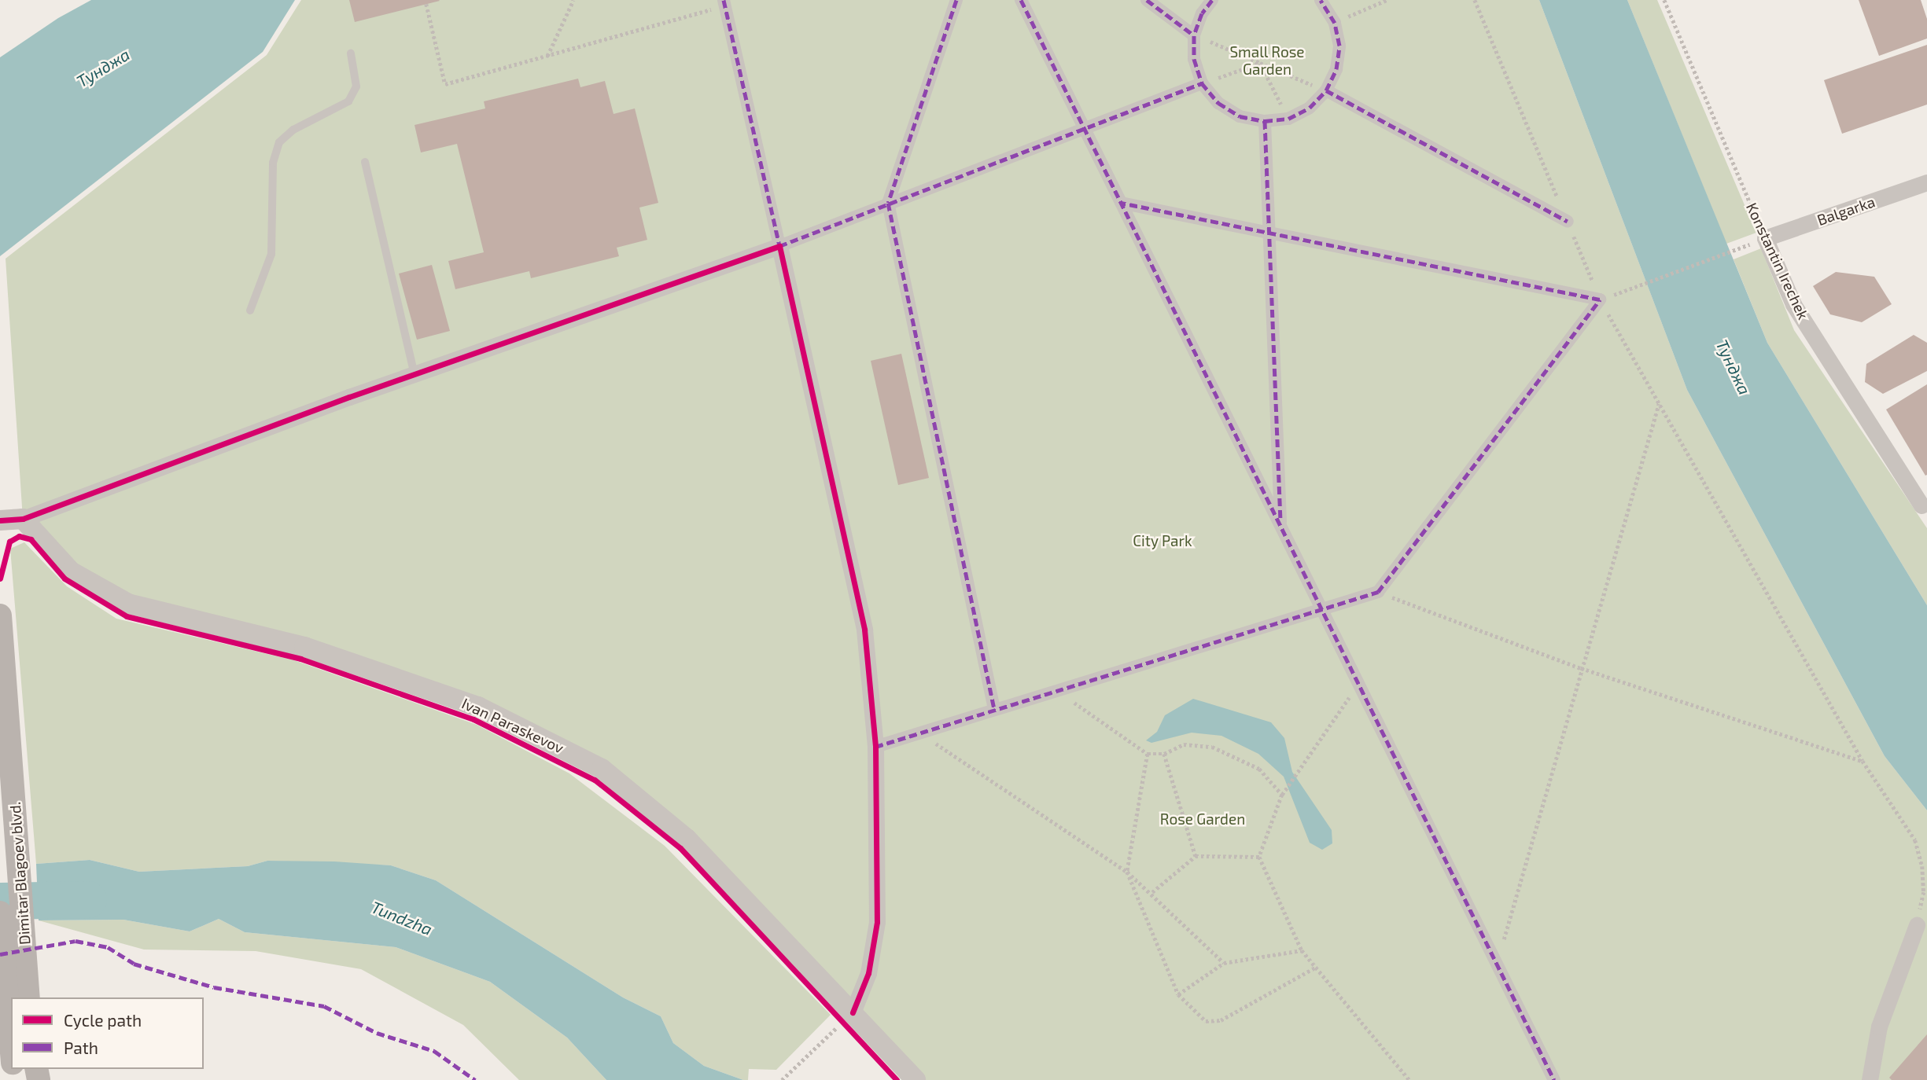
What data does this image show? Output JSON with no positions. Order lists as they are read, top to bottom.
{
  "streets": {
    "main road": ["Dimitar Blagoev blvd."],
    "street": ["Balgarka", "Konstantin Irechek", "Ivan Paraskevov"]
  },
  "crossings": [
    ["Balgarka", "Konstantin Irechek"]
  ],
  "water": ["Тунджа", "Tundzha"],
  "parks": ["Small Rose Garden", "City Park", "Rose Garden"],
  "legend": ["Cycle path", "Path"]
}
